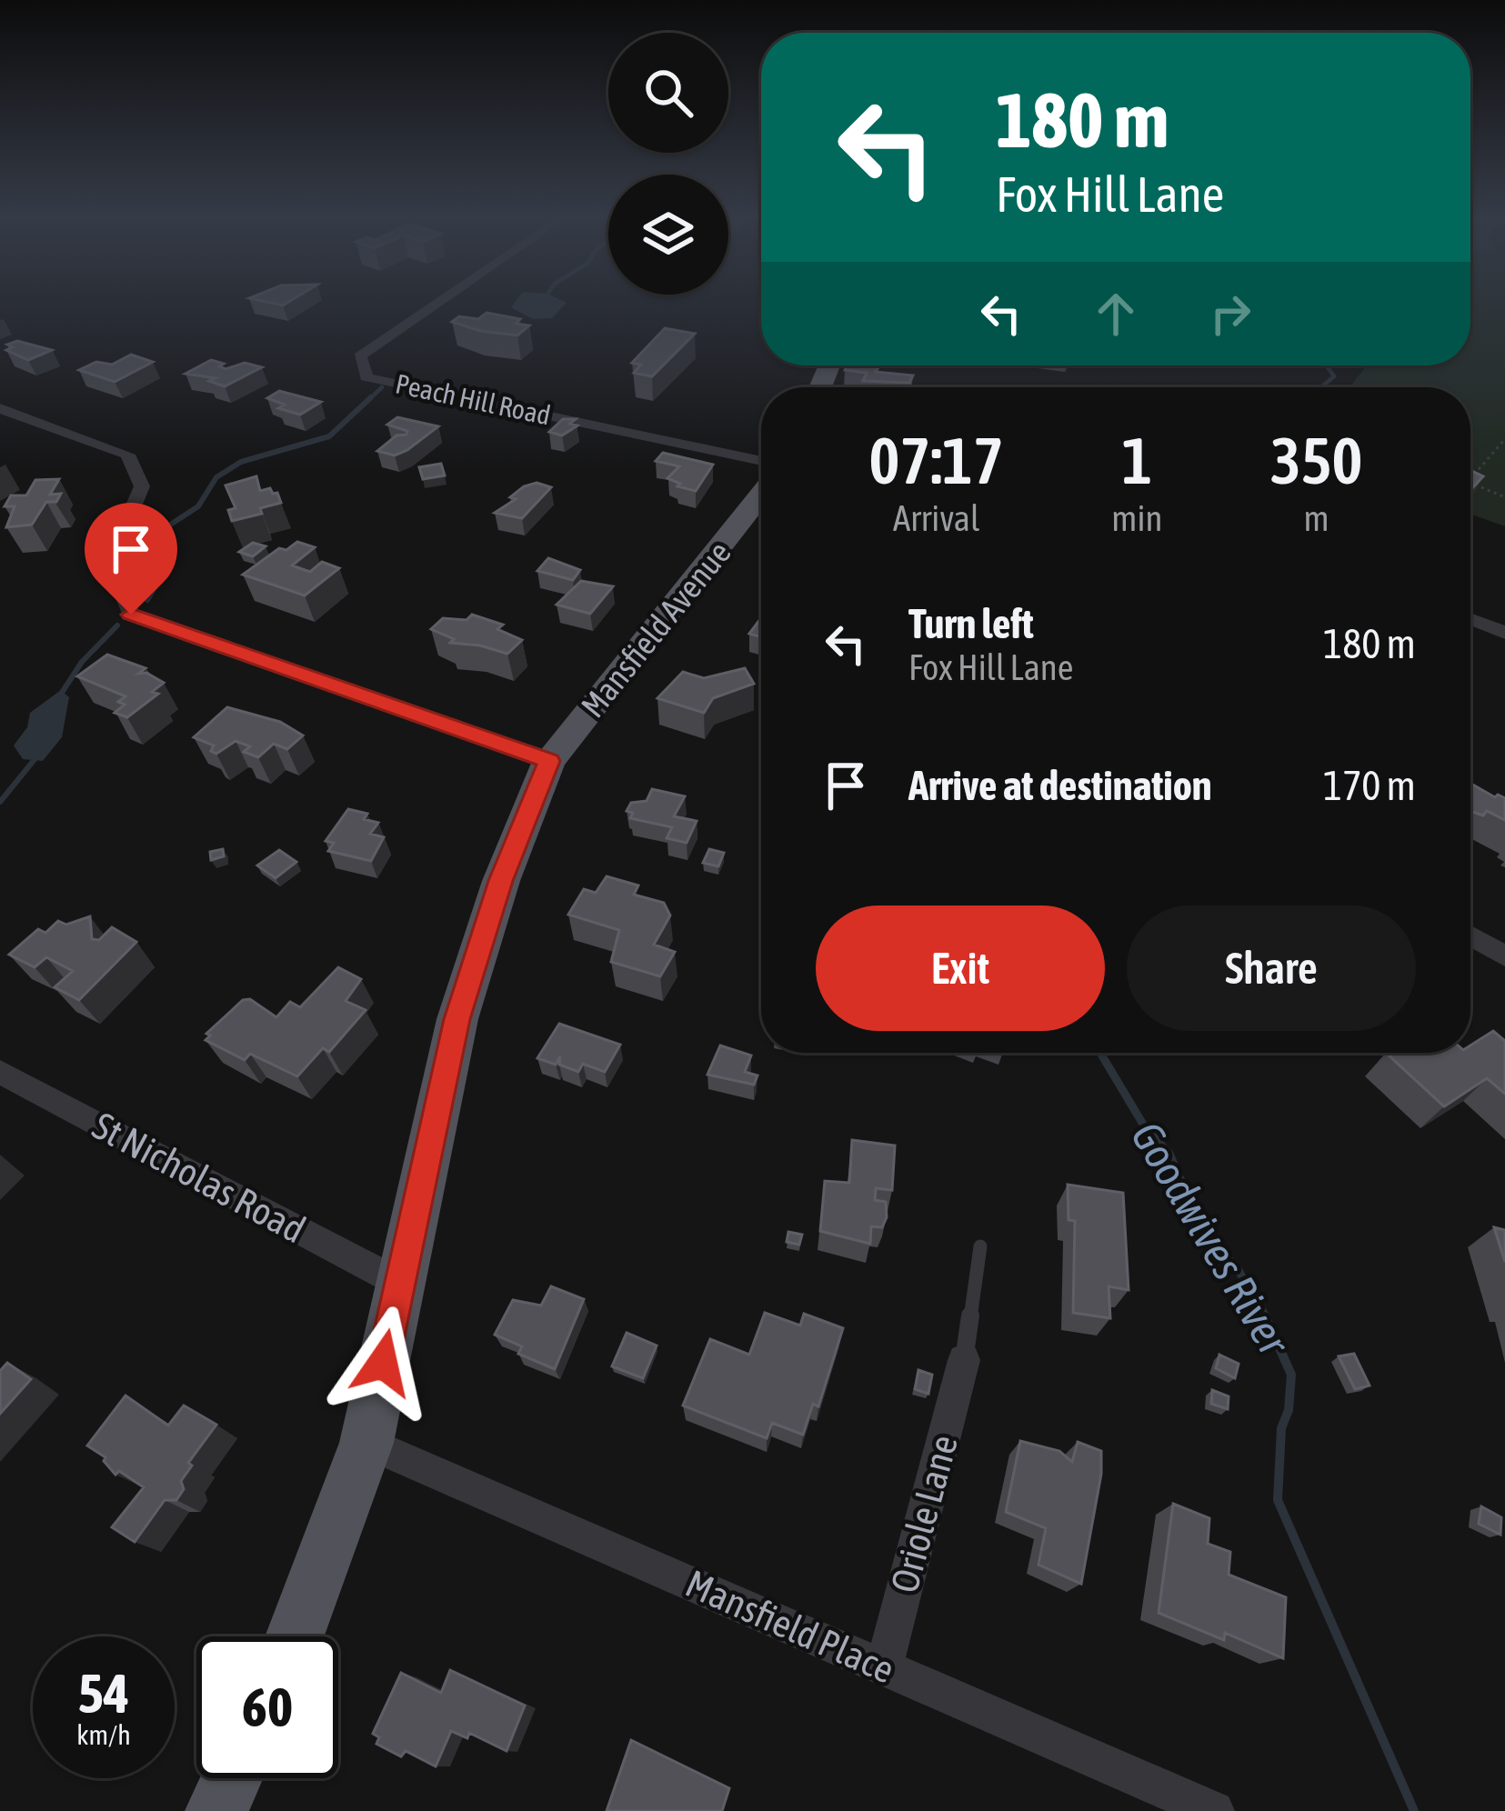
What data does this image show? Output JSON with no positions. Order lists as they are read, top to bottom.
{
  "streets": {
    "main road": ["Mansfield Avenue"],
    "street": [
      "Peach Hill Road",
      "St Nicholas Road",
      "Oriole Lane",
      "Mansfield Place"
    ]
  },
  "crossings": [
    ["Mansfield Avenue", "St Nicholas Road"],
    ["Mansfield Avenue", "Mansfield Place"],
    ["Oriole Lane", "Mansfield Place"]
  ],
  "water": ["Goodwives River"],
  "page": {
    "turn": ["180 m", "Fox Hill Lane"],
    "eta": [
      "07:17",
      "Arrival",
      "1",
      "min",
      "350",
      "m"
    ],
    "list": [
      {
        "name": "Turn left",
        "note": "Fox Hill Lane",
        "value": "180 m"
      },
      {
        "name": "Arrive at destination",
        "value": "170 m"
      }
    ],
    "buttons": ["Exit", "Share"],
    "speed": "54 km/h",
    "limit": "60"
  }
}
